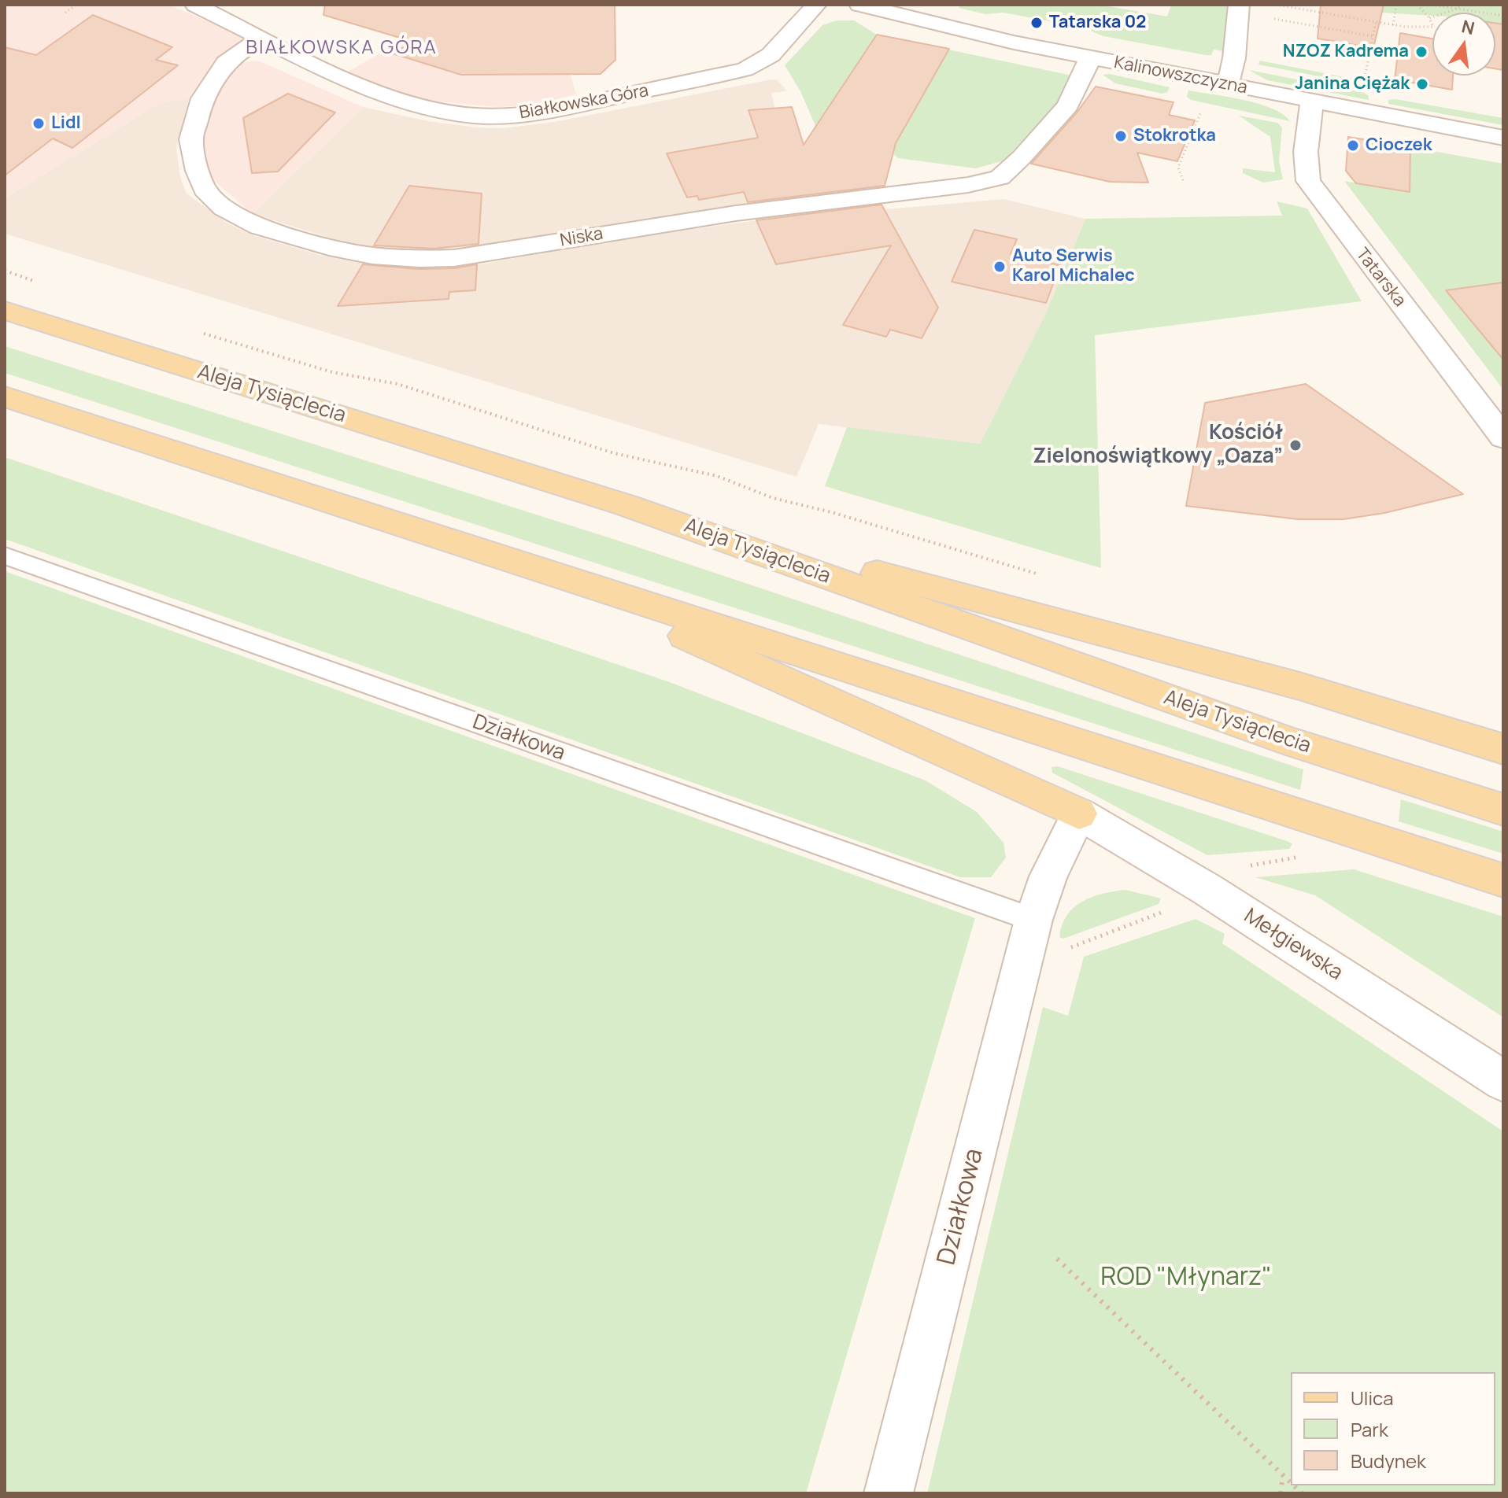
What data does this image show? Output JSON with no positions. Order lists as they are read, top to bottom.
{
  "streets": {
    "main road": ["Aleja Tysiąclecia"],
    "street": [
      "Kalinowszczyzna",
      "Białkowska Góra",
      "Niska",
      "Tatarska",
      "Działkowa",
      "Mełgiewska"
    ]
  },
  "crossings": [
    ["Kalinowszczyzna", "Niska"],
    ["Kalinowszczyzna", "Tatarska"],
    ["Białkowska Góra", "Niska"],
    ["Działkowa", "Mełgiewska"]
  ],
  "districts": ["BIAŁKOWSKA GÓRA"],
  "parks": ["ROD \"Młynarz\""],
  "places": [
    "Tatarska 02",
    "NZOZ Kadrema",
    "Janina Ciężak",
    "Lidl",
    "Stokrotka",
    "Cioczek",
    "Auto Serwis Karol Michalec",
    "Kościół Zielonoświątkowy „Oaza”"
  ],
  "legend": ["Ulica", "Park", "Budynek"],
  "north": "top"
}
